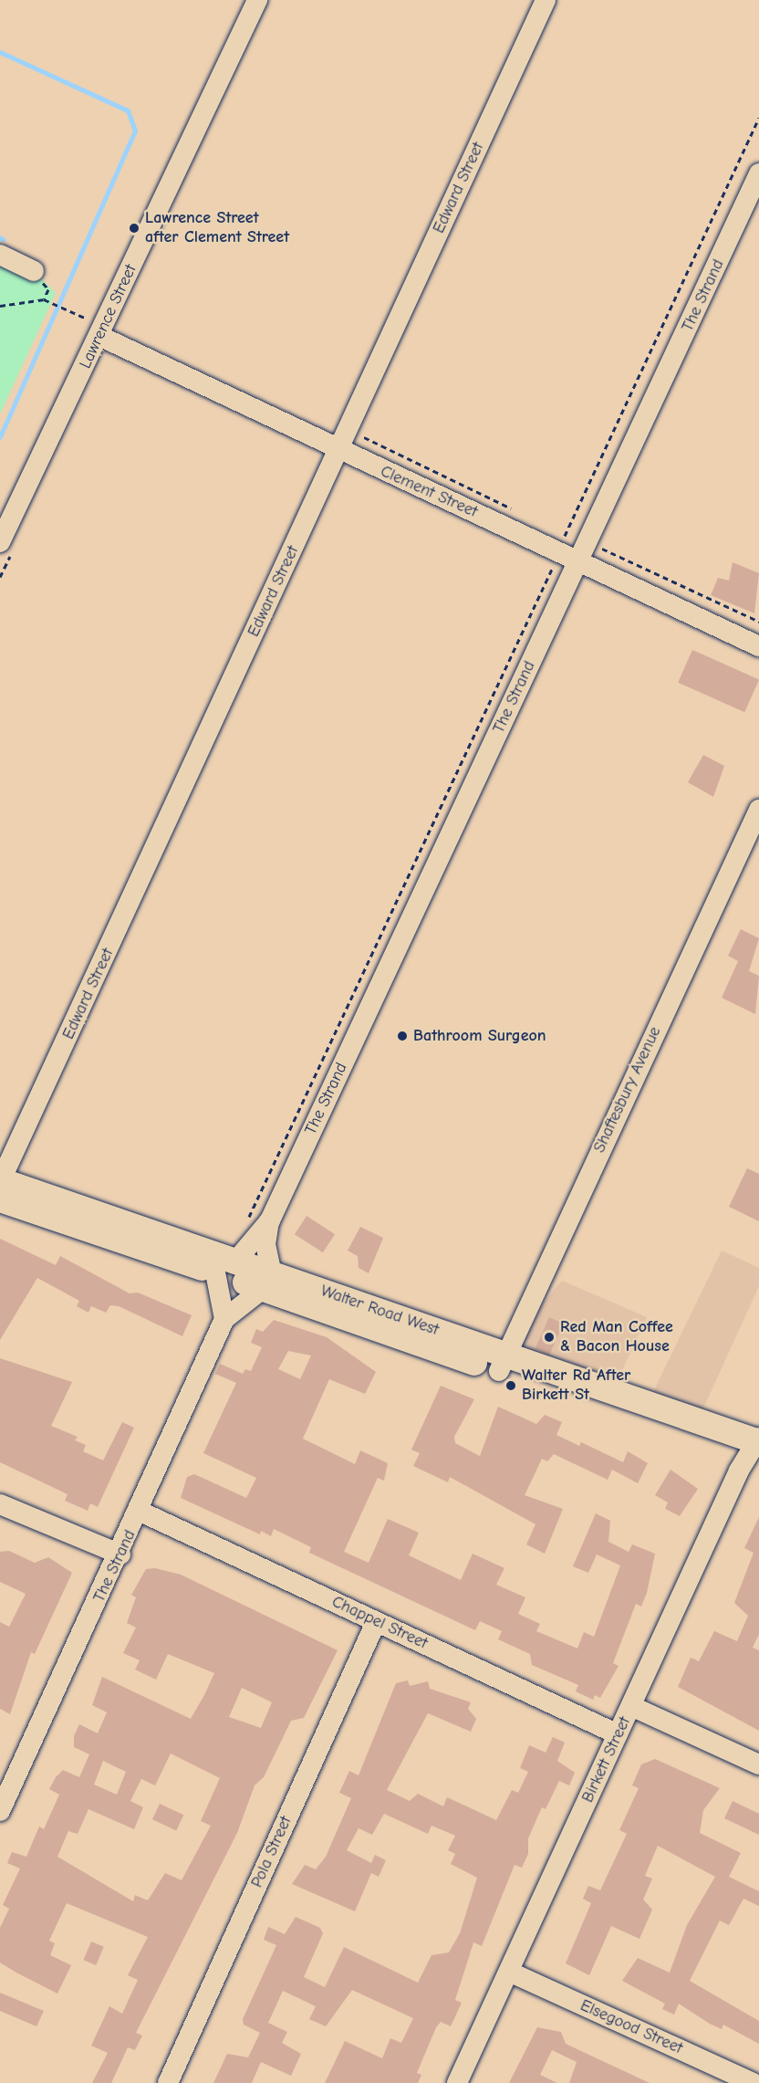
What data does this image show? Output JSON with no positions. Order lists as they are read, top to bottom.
{
  "streets": {
    "main road": ["Walter Road West"],
    "street": [
      "Edward Street",
      "The Strand",
      "Lawrence Street",
      "Clement Street",
      "Shaftesbury Avenue",
      "Chappel Street",
      "Birkett Street",
      "Pola Street",
      "Elsegood Street"
    ]
  },
  "crossings": [
    ["Edward Street", "Clement Street"],
    ["Edward Street", "Walter Road West"],
    ["The Strand", "Clement Street"],
    ["The Strand", "Walter Road West"],
    ["The Strand", "Chappel Street"],
    ["Lawrence Street", "Clement Street"],
    ["Shaftesbury Avenue", "Walter Road West"],
    ["Walter Road West", "Birkett Street"],
    ["Chappel Street", "Birkett Street"],
    ["Chappel Street", "Pola Street"],
    ["Birkett Street", "Elsegood Street"]
  ],
  "places": [
    "Lawrence Street after Clement Street",
    "Bathroom Surgeon",
    "Red Man Coffee & Bacon House",
    "Walter Rd After Birkett St"
  ]
}
